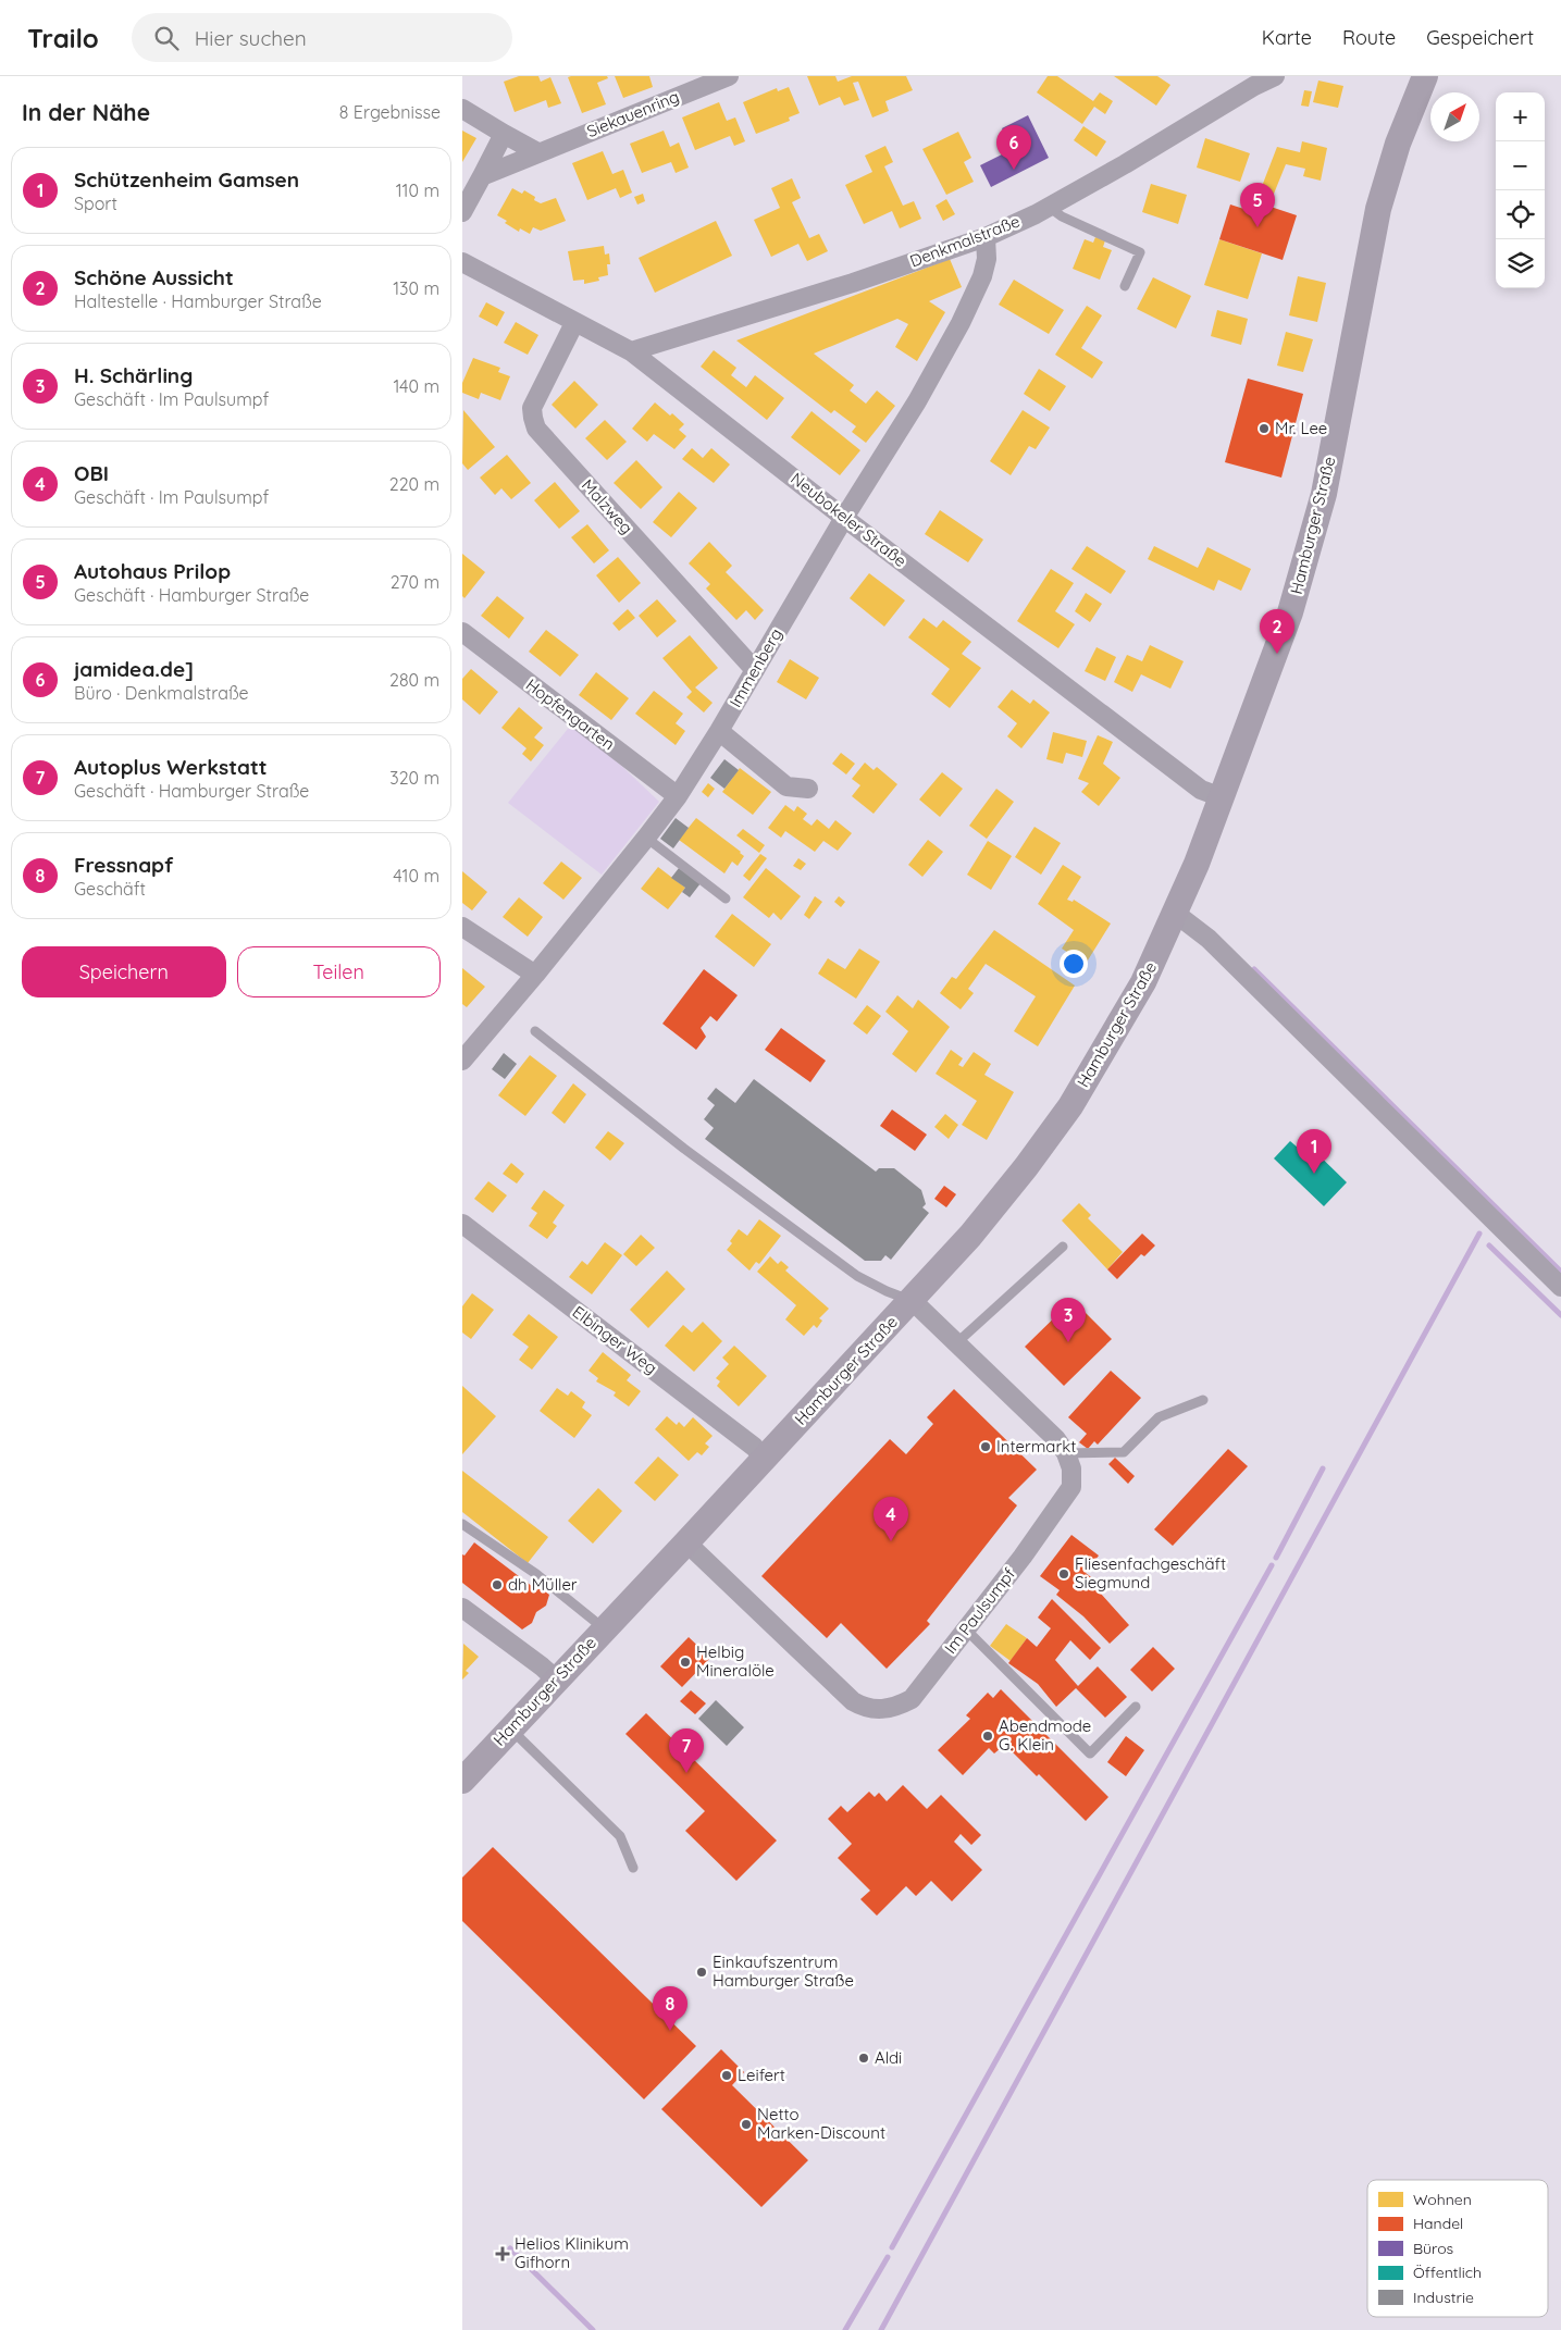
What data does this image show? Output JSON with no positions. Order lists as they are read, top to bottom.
{
  "streets": {
    "street": [
      "Siekauenring",
      "Denkmalstraße",
      "Malzweg",
      "Neubokeler Straße",
      "Hamburger Straße",
      "Immenberg",
      "Hopfengarten",
      "Elbinger Weg",
      "Im Paulsumpf"
    ]
  },
  "crossings": [
    ["Denkmalstraße", "Neubokeler Straße"],
    ["Denkmalstraße", "Immenberg"],
    ["Malzweg", "Neubokeler Straße"],
    ["Malzweg", "Immenberg"],
    ["Neubokeler Straße", "Hamburger Straße"],
    ["Neubokeler Straße", "Immenberg"],
    ["Hamburger Straße", "Elbinger Weg"],
    ["Hamburger Straße", "Im Paulsumpf"],
    ["Immenberg", "Hopfengarten"]
  ],
  "places": {
    "other": [
      "Mr. Lee",
      "Intermarkt",
      "Fliesenfachgeschäft Siegmund",
      "dh Müller",
      "Helbig Mineralöle",
      "Abendmode G. Klein",
      "Einkaufszentrum Hamburger Straße",
      "Aldi",
      "Leifert",
      "Netto Marken-Discount"
    ],
    "health": ["Helios Klinikum Gifhorn"]
  },
  "legend": [
    "Wohnen",
    "Handel",
    "Büros",
    "Öffentlich",
    "Industrie"
  ],
  "north": "top right",
  "page": {
    "header": "Trailo",
    "search": "Hier suchen",
    "nav": ["Karte", "Route", "Gespeichert"],
    "heading": ["In der Nähe", "8 Ergebnisse"],
    "map_buttons": ["+", "−"],
    "pins": [
      "6",
      "5",
      "2",
      "1",
      "3",
      "4",
      "7",
      "8"
    ],
    "list": [
      {
        "mark": "1",
        "name": "Schützenheim Gamsen",
        "note": "Sport",
        "value": "110 m"
      },
      {
        "mark": "2",
        "name": "Schöne Aussicht",
        "note": "Haltestelle · Hamburger Straße",
        "value": "130 m"
      },
      {
        "mark": "3",
        "name": "H. Schärling",
        "note": "Geschäft · Im Paulsumpf",
        "value": "140 m"
      },
      {
        "mark": "4",
        "name": "OBI",
        "note": "Geschäft · Im Paulsumpf",
        "value": "220 m"
      },
      {
        "mark": "5",
        "name": "Autohaus Prilop",
        "note": "Geschäft · Hamburger Straße",
        "value": "270 m"
      },
      {
        "mark": "6",
        "name": "jamidea.de]",
        "note": "Büro · Denkmalstraße",
        "value": "280 m"
      },
      {
        "mark": "7",
        "name": "Autoplus Werkstatt",
        "note": "Geschäft · Hamburger Straße",
        "value": "320 m"
      },
      {
        "mark": "8",
        "name": "Fressnapf",
        "note": "Geschäft",
        "value": "410 m"
      }
    ],
    "buttons": ["Speichern", "Teilen"]
  }
}
